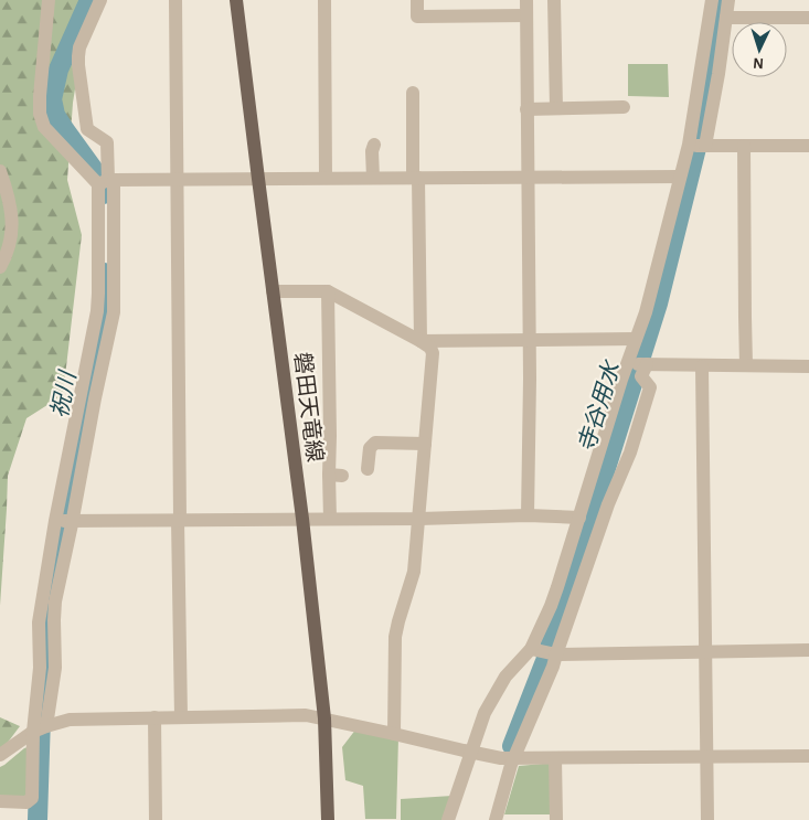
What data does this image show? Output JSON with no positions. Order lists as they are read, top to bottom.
{
  "streets": {
    "main road": ["磐田天竜線"]
  },
  "water": ["祝川", "寺谷用水"],
  "north": "bottom"
}
